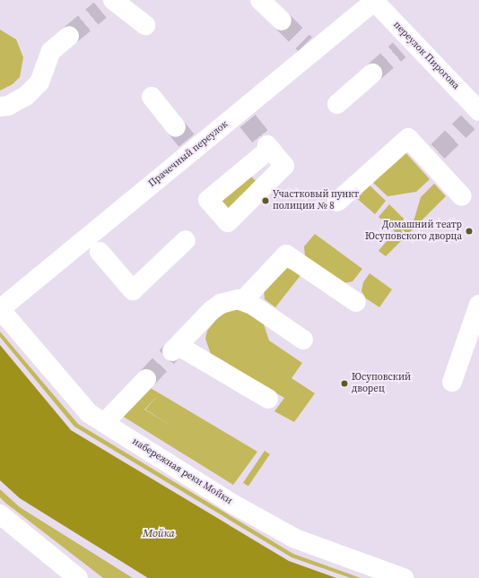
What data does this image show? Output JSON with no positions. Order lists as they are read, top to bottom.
{
  "streets": {
    "street": ["переулок Пирогова", "Прачечный переулок", "набережная реки Мойки"]
  },
  "crossings": [
    ["переулок Пирогова", "Прачечный переулок"],
    ["Прачечный переулок", "набережная реки Мойки"]
  ],
  "water": ["Мойка"],
  "places": ["Участковый пункт полиции № 8", "Домашний театр Юсуповского дворца", "Юсуповский дворец"]
}
